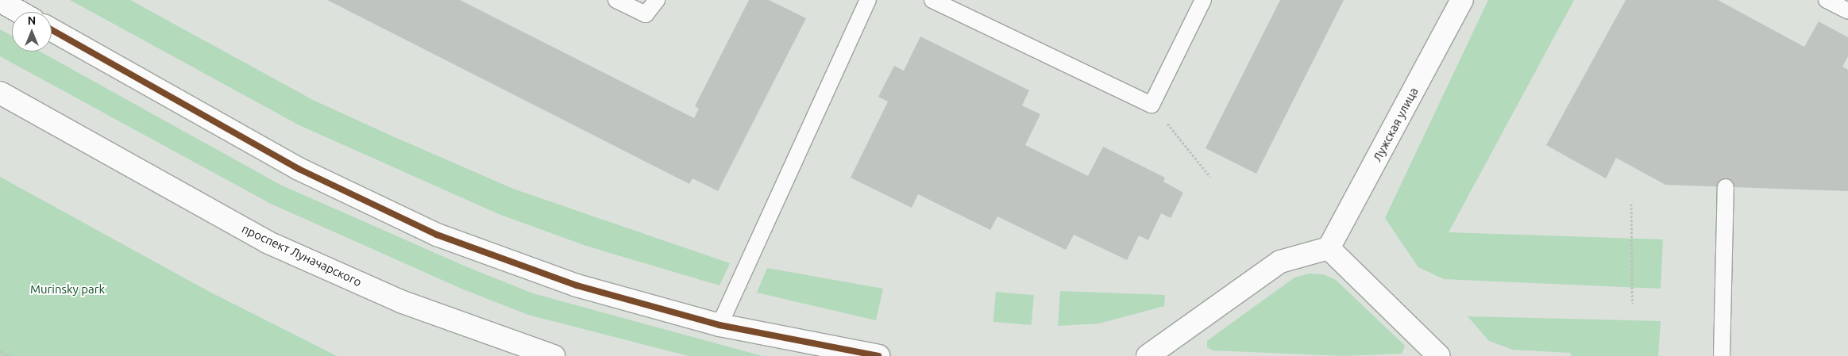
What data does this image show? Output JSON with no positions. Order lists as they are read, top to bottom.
{
  "streets": {
    "main road": ["Лужская улица", "проспект Луначарского"]
  },
  "parks": ["Murinsky park"],
  "north": "top"
}
